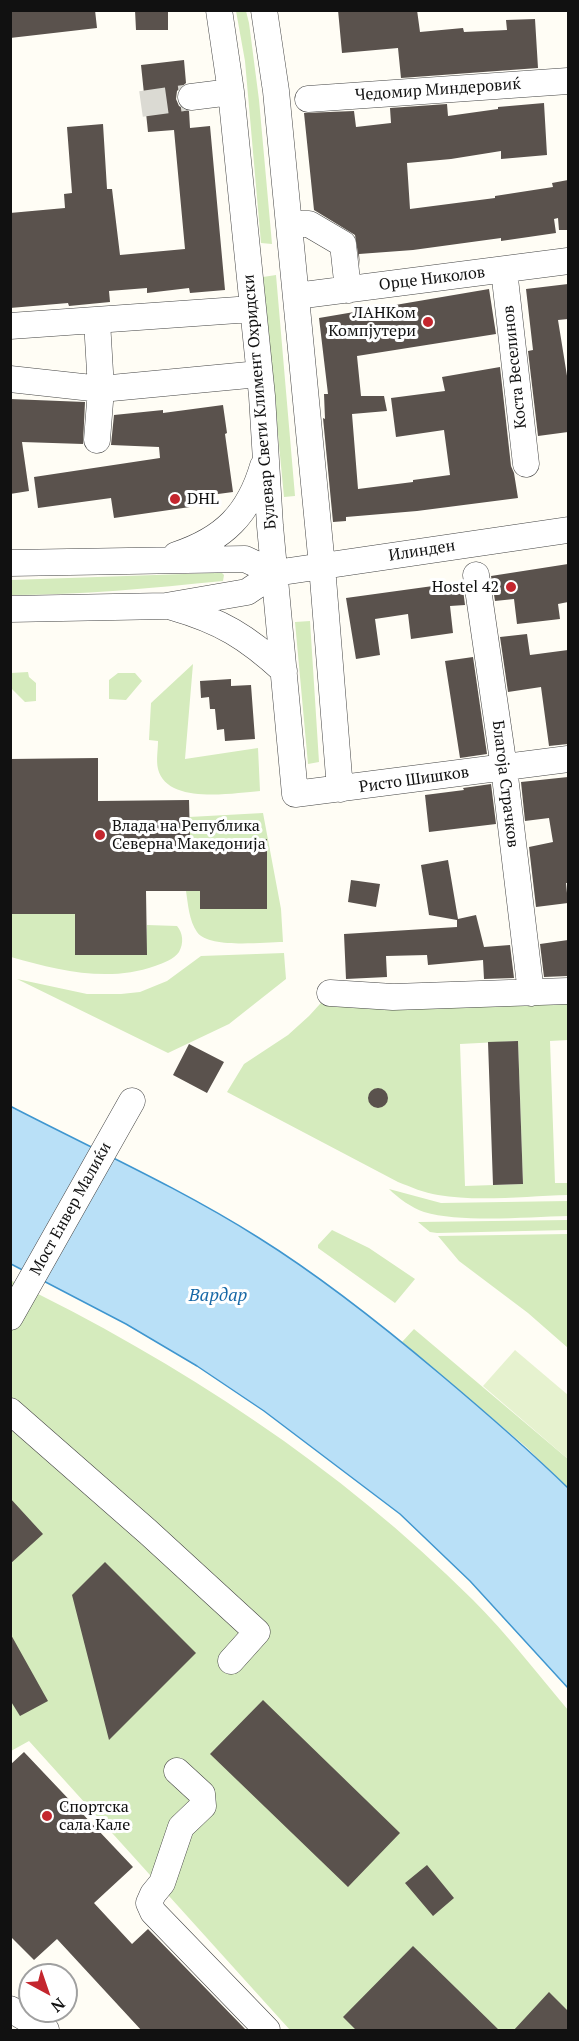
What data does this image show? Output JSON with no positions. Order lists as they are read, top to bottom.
{
  "streets": {
    "street": [
      "Чедомир Миндеровиќ",
      "Орце Николов",
      "Коста Веселинов",
      "Булевар Свети Климент Охридски",
      "Илинден",
      "Ристо Шишков",
      "Благоја Страчков",
      "Мост Енвер Малиќи"
    ]
  },
  "crossings": [
    ["Орце Николов", "Коста Веселинов"],
    ["Булевар Свети Климент Охридски", "Илинден"],
    ["Булевар Свети Климент Охридски", "Ристо Шишков"],
    ["Ристо Шишков", "Благоја Страчков"]
  ],
  "water": ["Вардар"],
  "places": [
    "ЛАНКом Компјутери",
    "DHL",
    "Hostel 42",
    "Влада на Република Северна Македонија",
    "Спортска сала Кале"
  ],
  "north": "bottom right"
}
